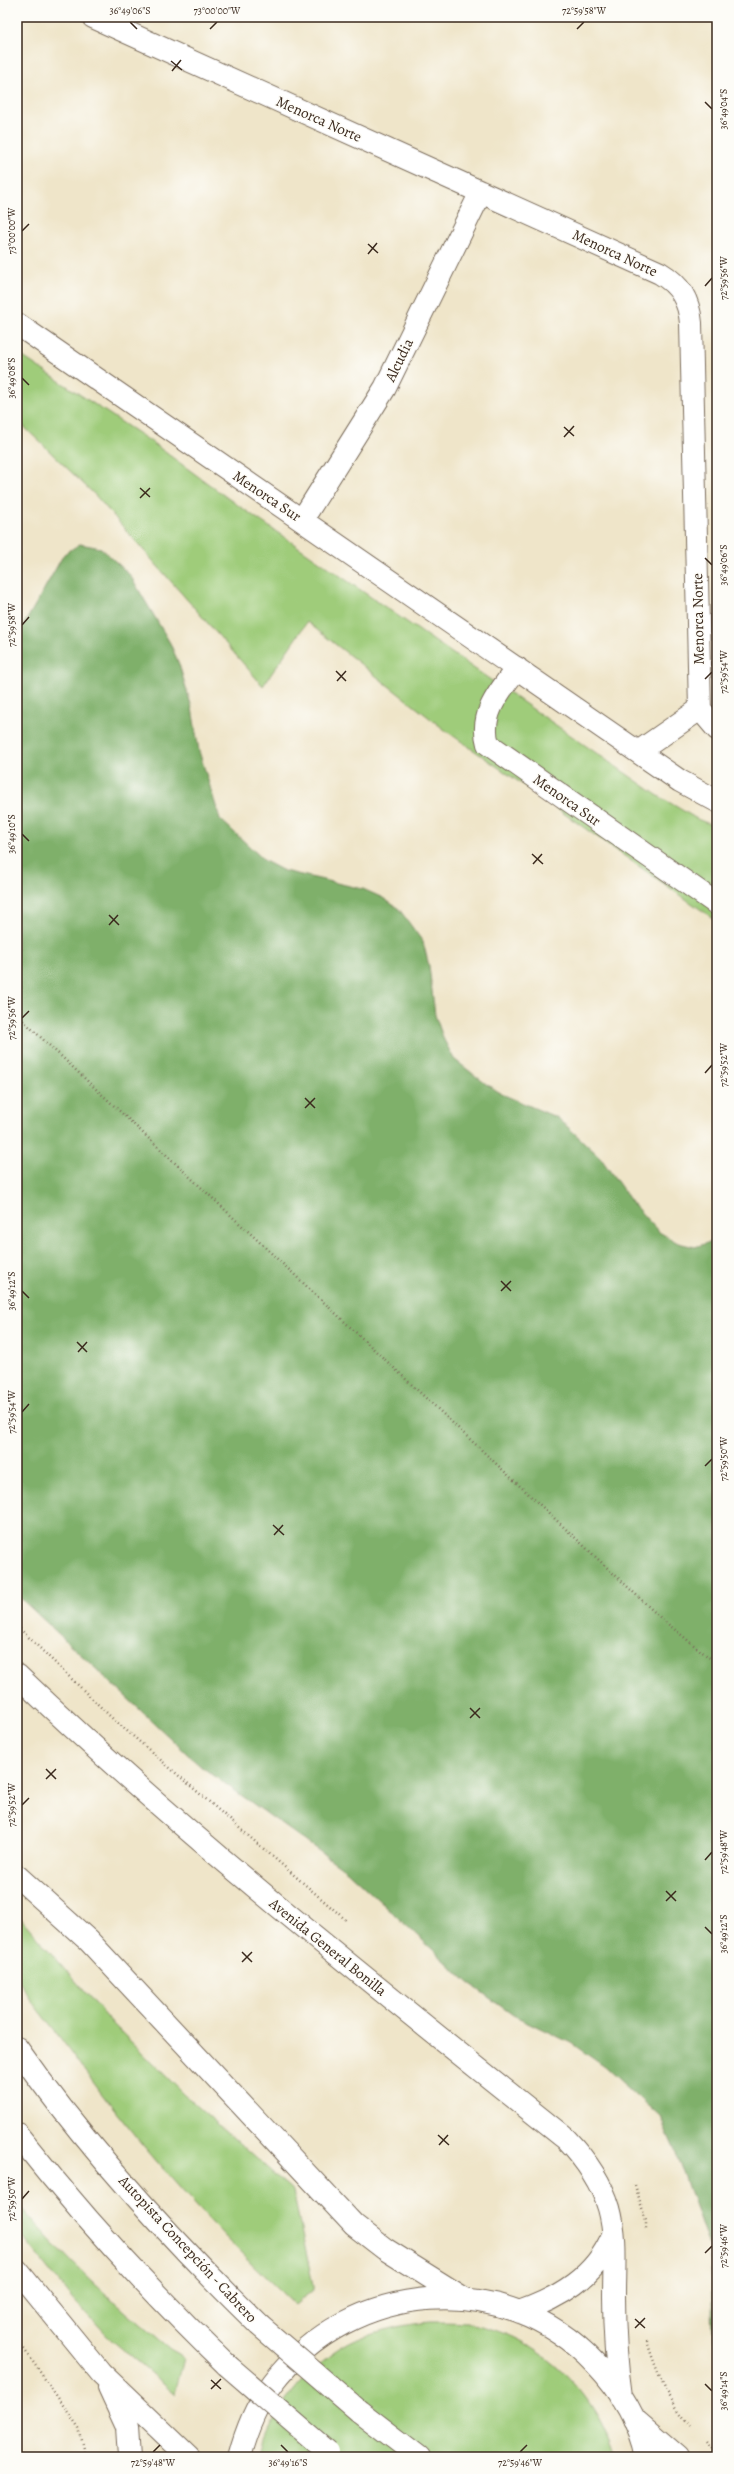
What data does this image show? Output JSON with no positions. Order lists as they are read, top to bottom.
{
  "streets": {
    "main road": [
      "Menorca Norte",
      "Alcudia",
      "Menorca Sur",
      "Avenida General Bonilla",
      "Autopista Concepción - Cabrero"
    ]
  },
  "crossings": [
    ["Menorca Norte", "Alcudia"],
    ["Alcudia", "Menorca Sur"]
  ],
  "coordinates": [
    "36°49'06\"S",
    "73°00'00\"W",
    "72°59'58\"W",
    "36°49'04\"S",
    "72°59'56\"W",
    "36°49'08\"S",
    "72°59'54\"W",
    "36°49'10\"S",
    "72°59'52\"W",
    "36°49'12\"S",
    "72°59'50\"W",
    "72°59'48\"W",
    "72°59'46\"W",
    "36°49'14\"S",
    "36°49'16\"S"
  ]
}
